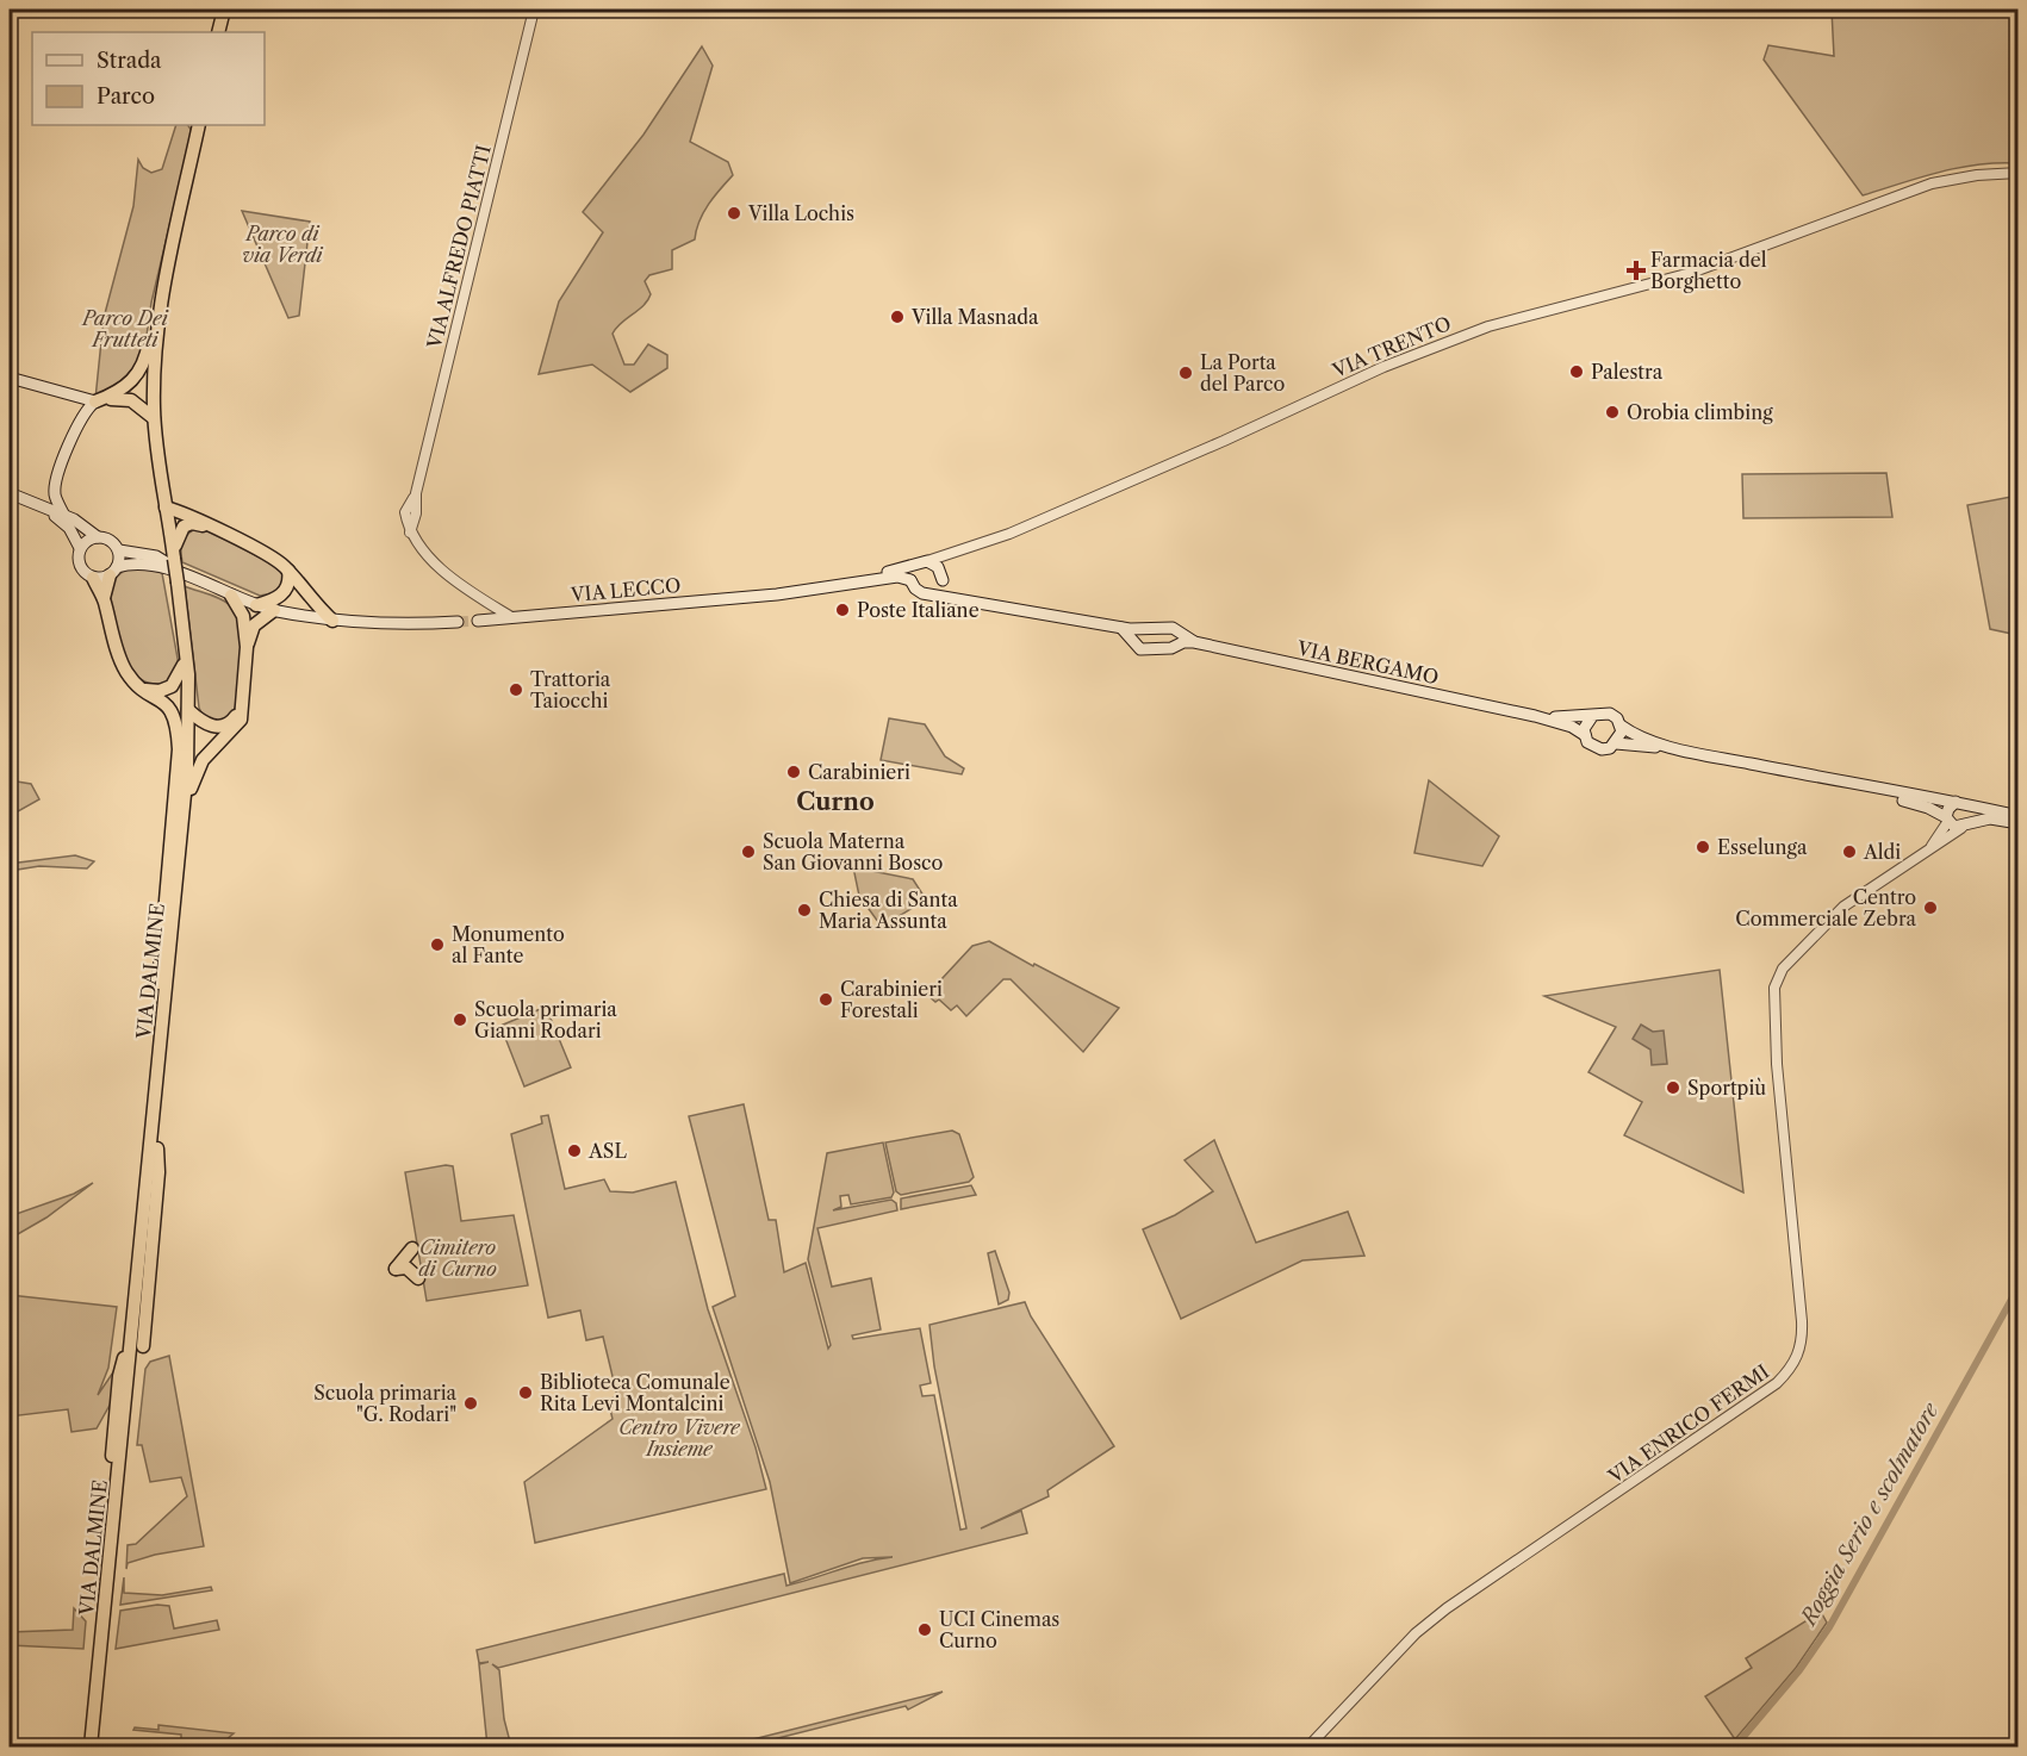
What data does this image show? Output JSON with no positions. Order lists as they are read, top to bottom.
{
  "streets": {
    "highway": ["VIA DALMINE"],
    "main road": ["VIA LECCO", "VIA BERGAMO"],
    "street": ["VIA ALFREDO PIATTI", "VIA TRENTO", "VIA ENRICO FERMI"]
  },
  "crossings": [
    ["VIA TRENTO", "VIA LECCO"],
    ["VIA LECCO", "VIA BERGAMO"]
  ],
  "districts": ["Curno"],
  "water": ["Roggia Serio e scolmatore"],
  "parks": [
    "Parco di via Verdi",
    "Parco Dei Frutteti",
    "Cimitero di Curno",
    "Centro Vivere Insieme"
  ],
  "places": {
    "other": [
      "Villa Lochis",
      "Villa Masnada",
      "Palestra",
      "La Porta del Parco",
      "Orobia climbing",
      "Poste Italiane",
      "Trattoria Taiocchi",
      "Carabinieri",
      "Esselunga",
      "Scuola Materna San Giovanni Bosco",
      "Aldi",
      "Centro Commerciale Zebra",
      "Chiesa di Santa Maria Assunta",
      "Monumento al Fante",
      "Carabinieri Forestali",
      "Scuola primaria Gianni Rodari",
      "Sportpiù",
      "ASL",
      "Biblioteca Comunale Rita Levi Montalcini",
      "Scuola primaria \"G. Rodari\"",
      "UCI Cinemas Curno"
    ],
    "health": ["Farmacia del Borghetto"]
  },
  "legend": ["Strada", "Parco"]
}
